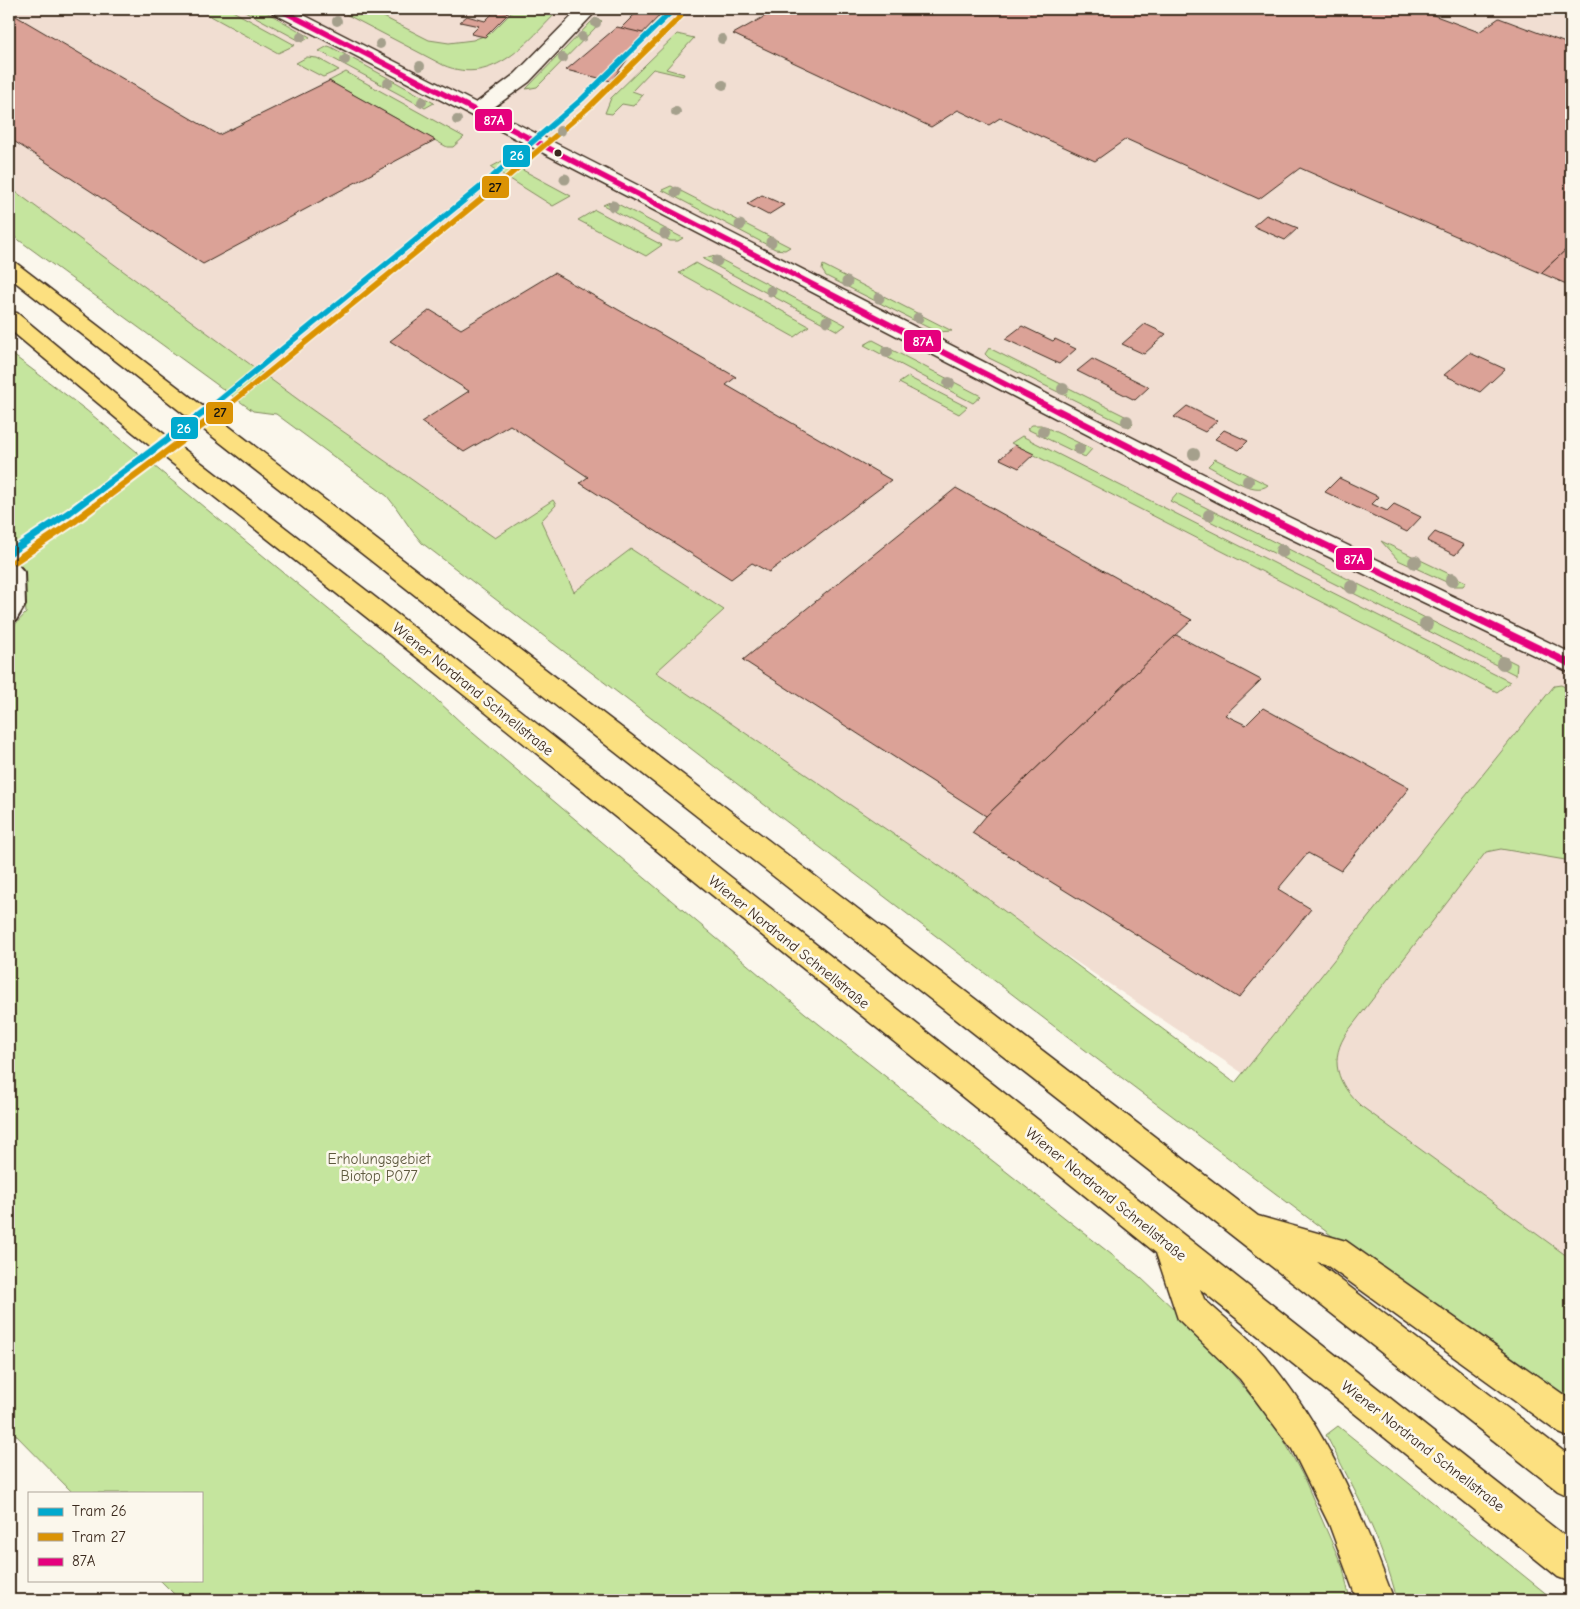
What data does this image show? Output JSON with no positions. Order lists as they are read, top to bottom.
{
  "streets": {
    "highway": ["Wiener Nordrand Schnellstraße"]
  },
  "parks": ["Erholungsgebiet Biotop P077"],
  "lines": ["tram line 26", "transit line 87A", "tram line 27"],
  "legend": ["Tram 26", "Tram 27", "87A"]
}
